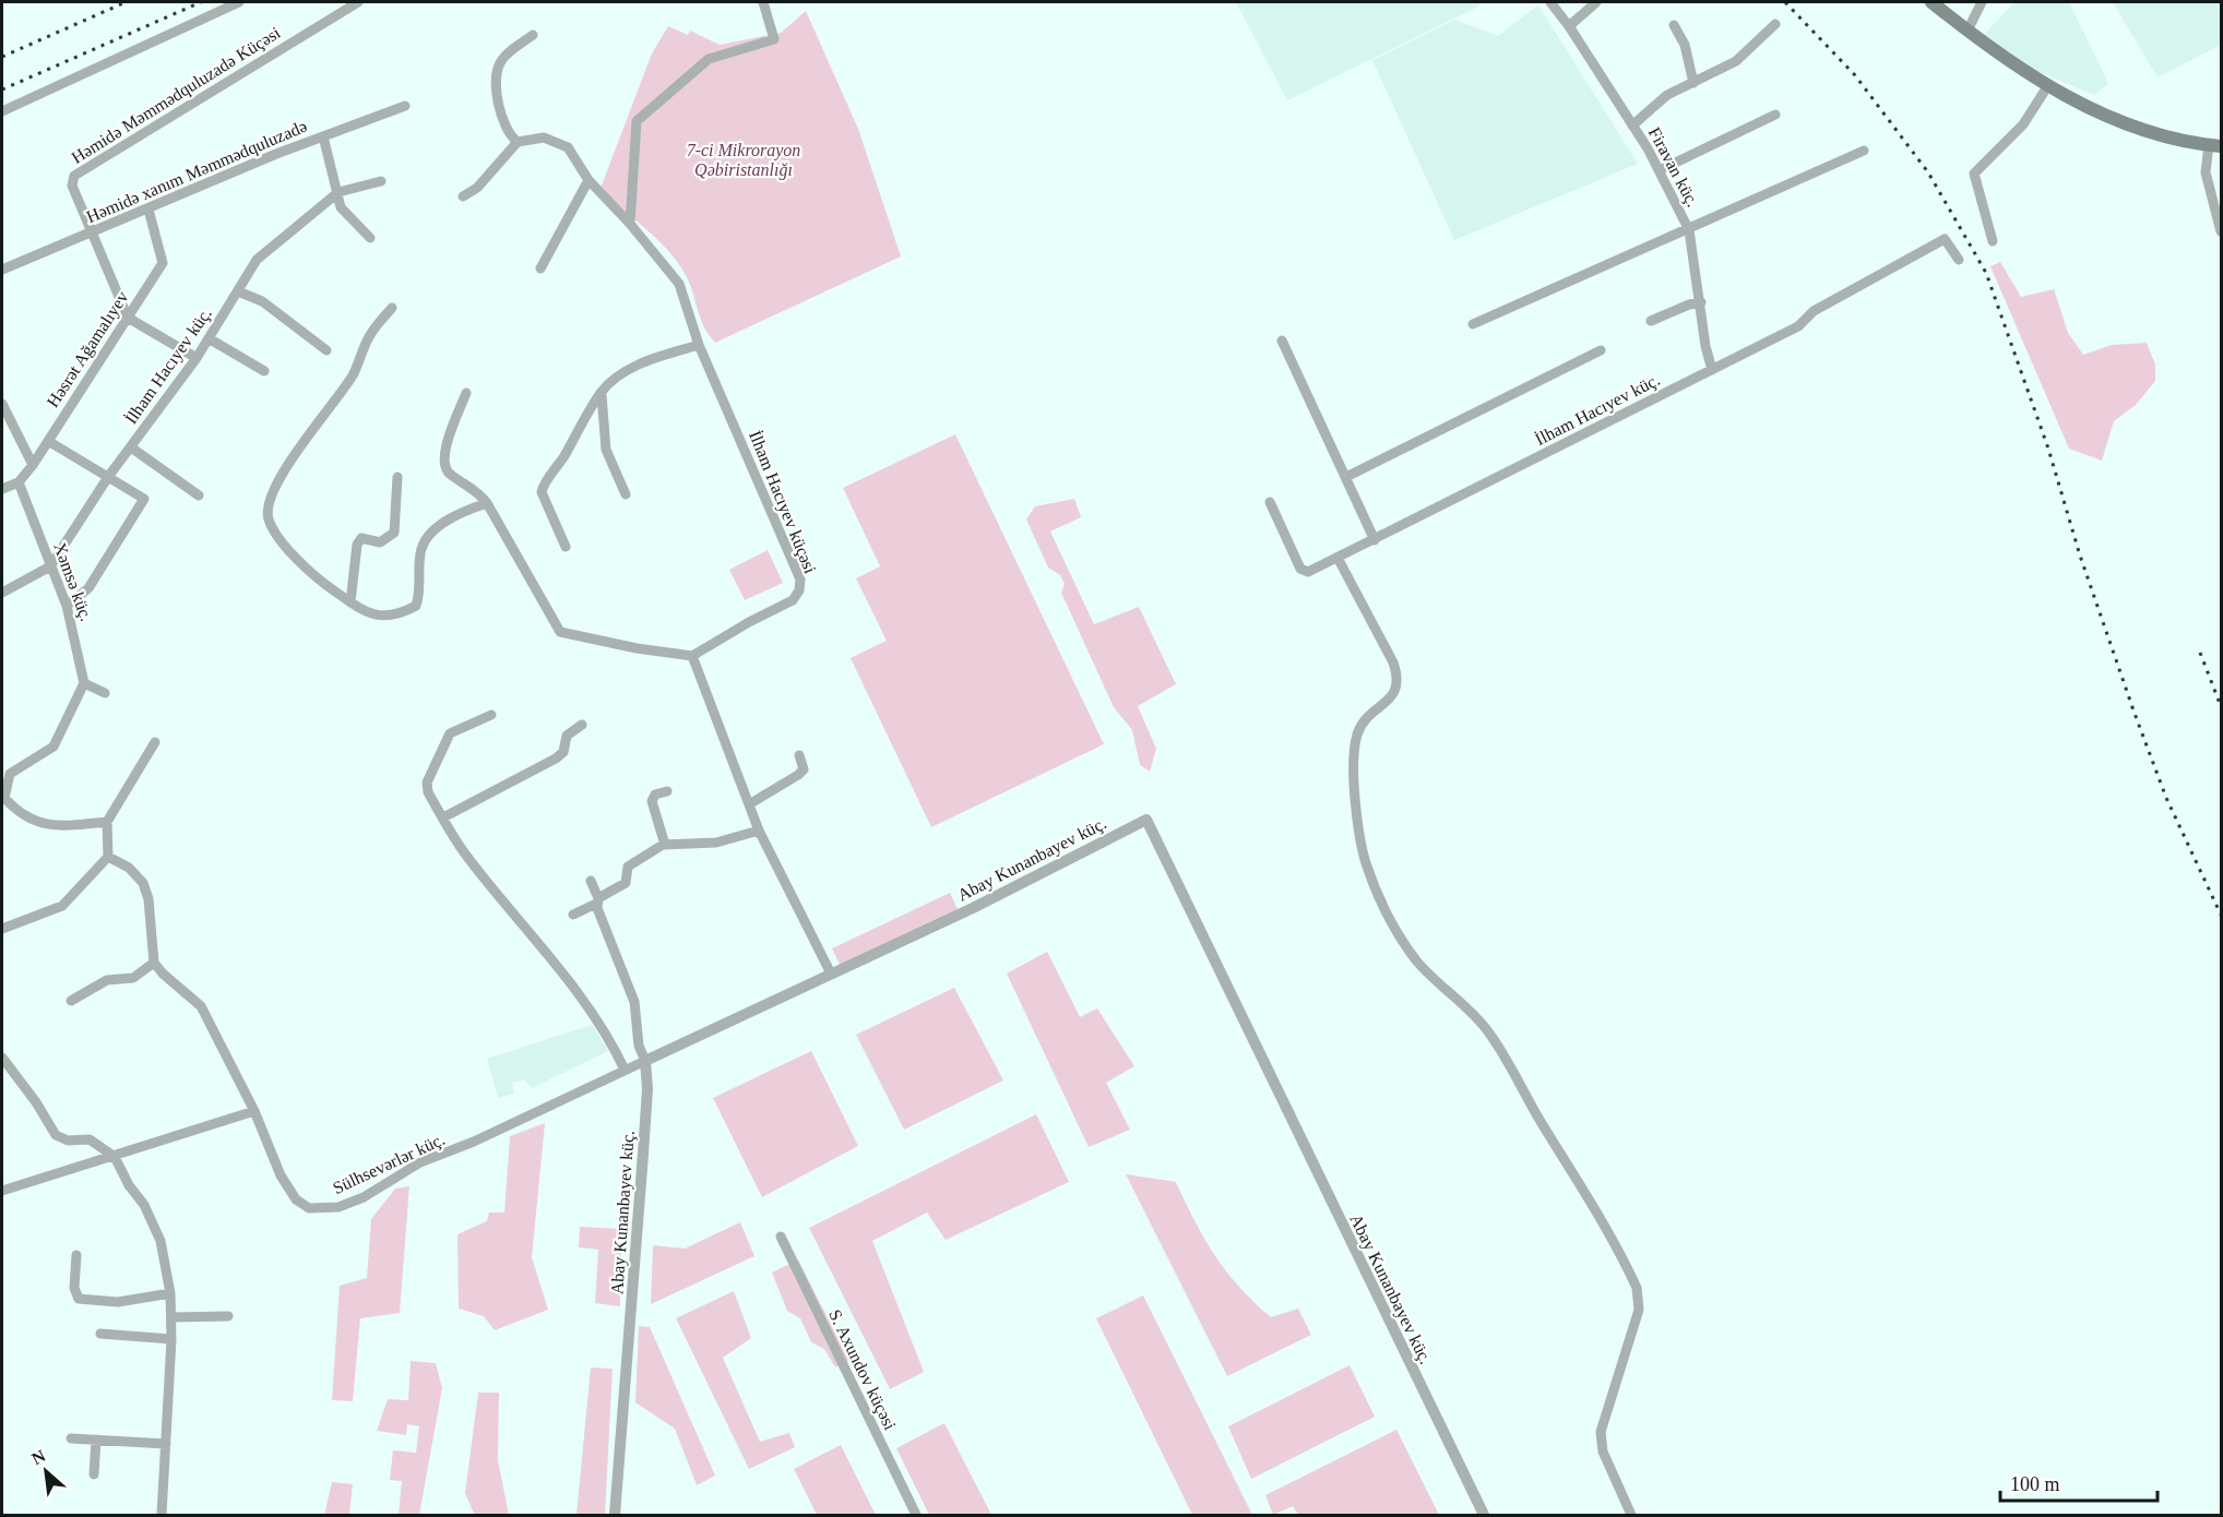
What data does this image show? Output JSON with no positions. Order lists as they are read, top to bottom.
{
  "streets": {
    "street": [
      "Həmidə Məmmədquluzadə Küçəsi",
      "Firavan küç.",
      "Həmidə xanım Məmmədquluzadə",
      "Həsrət Ağamalıyev",
      "İlham Hacıyev küç.",
      "İlham Hacıyev küçəsi",
      "Xəmsə küç.",
      "Abay Kunanbayev küç.",
      "Sülhsevərlər küç.",
      "S. Axundov küçəsi"
    ]
  },
  "crossings": [
    ["Həmidə Məmmədquluzadə Küçəsi", "Həmidə xanım Məmmədquluzadə"],
    ["Həmidə Məmmədquluzadə Küçəsi", "Həsrət Ağamalıyev"],
    ["Firavan küç.", "İlham Hacıyev küç."],
    ["Həmidə xanım Məmmədquluzadə", "Həsrət Ağamalıyev"],
    ["Həsrət Ağamalıyev", "Xəmsə küç."],
    ["İlham Hacıyev küç.", "Xəmsə küç."],
    ["Abay Kunanbayev küç.", "Sülhsevərlər küç."]
  ],
  "parks": ["7-ci Mikrorayon Qəbiristanlığı"],
  "scale_bar": "100 m",
  "north": "top left"
}
